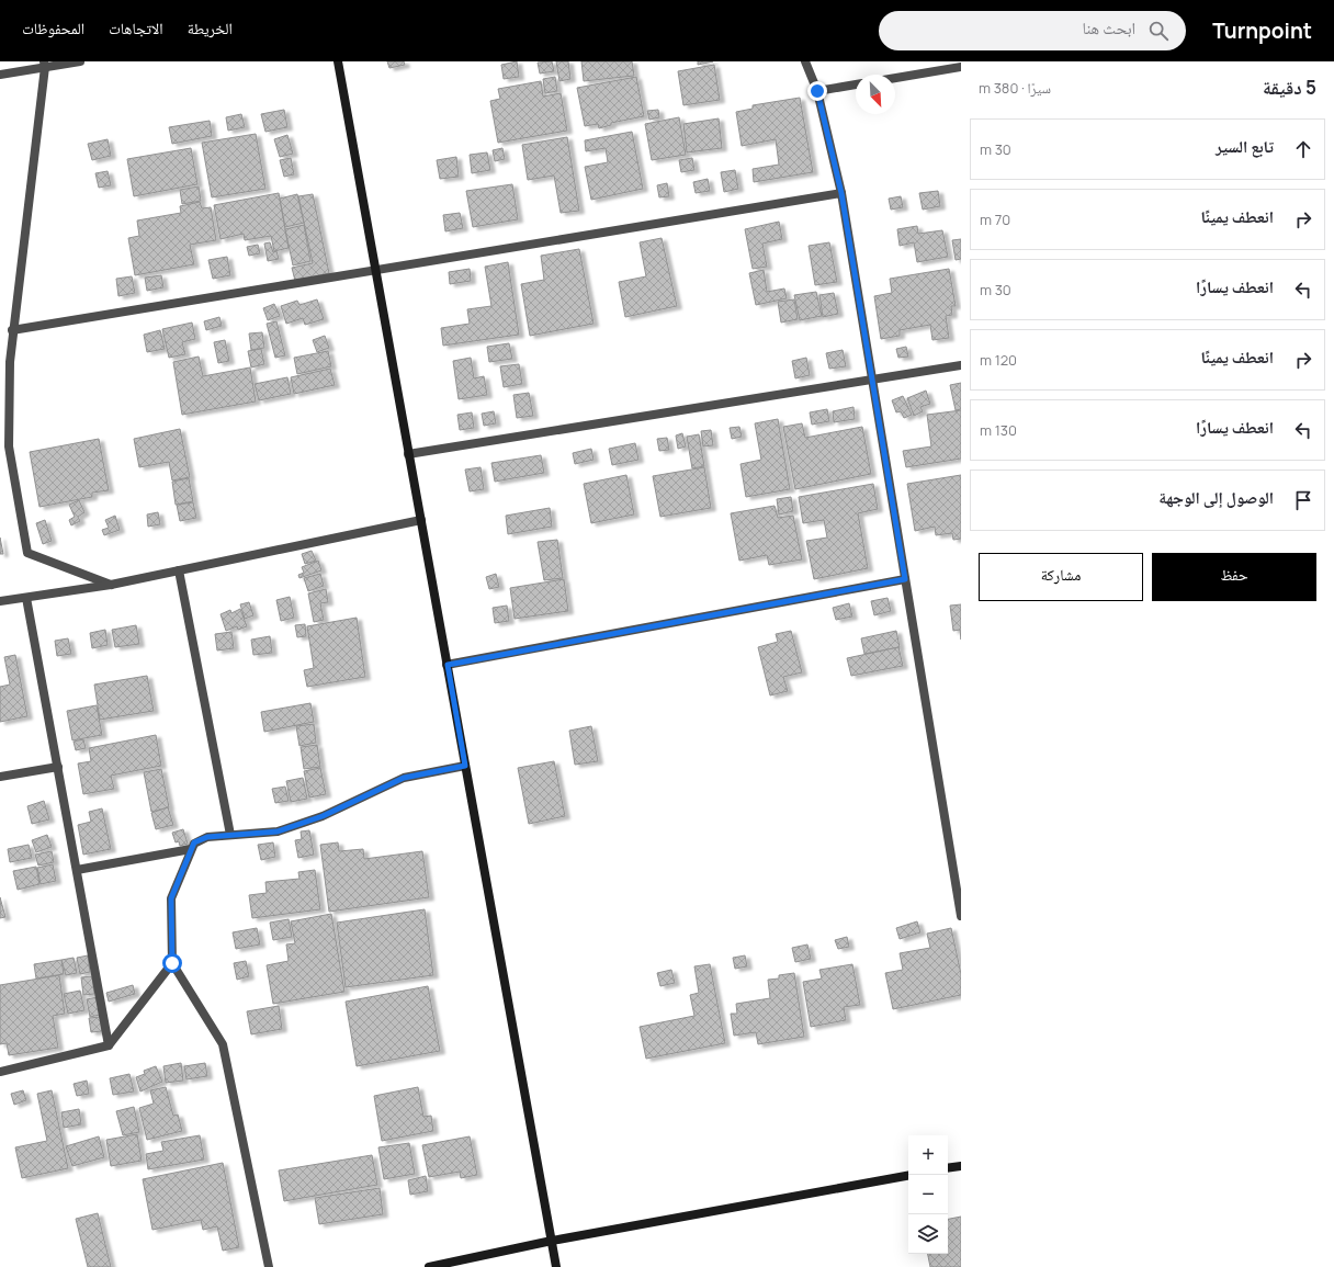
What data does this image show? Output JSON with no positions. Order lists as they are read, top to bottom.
{
  "north": "bottom right",
  "page": {
    "header": "Turnpoint",
    "search": "ابحث هنا",
    "nav": ["الخريطة", "الاتجاهات", "المحفوظات"],
    "heading": ["5 دقيقة", "سيرًا · 380 m"],
    "list": [
      ["تابع السير", "30 m"],
      ["انعطف يمينًا", "70 m"],
      ["انعطف يسارًا", "30 m"],
      ["انعطف يمينًا", "120 m"],
      ["انعطف يسارًا", "130 m"],
      "الوصول إلى الوجهة"
    ],
    "buttons": ["حفظ", "مشاركة"],
    "map_buttons": ["+", "−"]
  }
}
